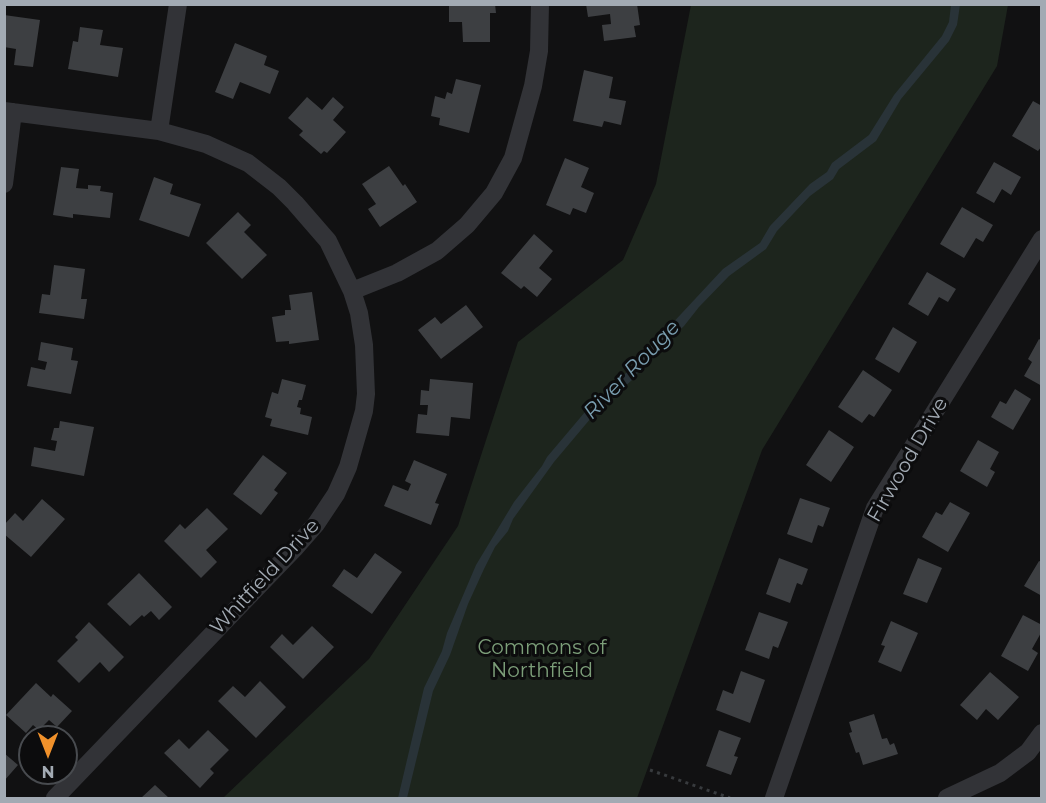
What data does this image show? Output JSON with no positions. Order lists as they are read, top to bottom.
{
  "streets": {
    "street": ["Firwood Drive", "Whitfield Drive"]
  },
  "water": ["River Rouge"],
  "parks": ["Commons of Northfield"],
  "north": "bottom"
}
